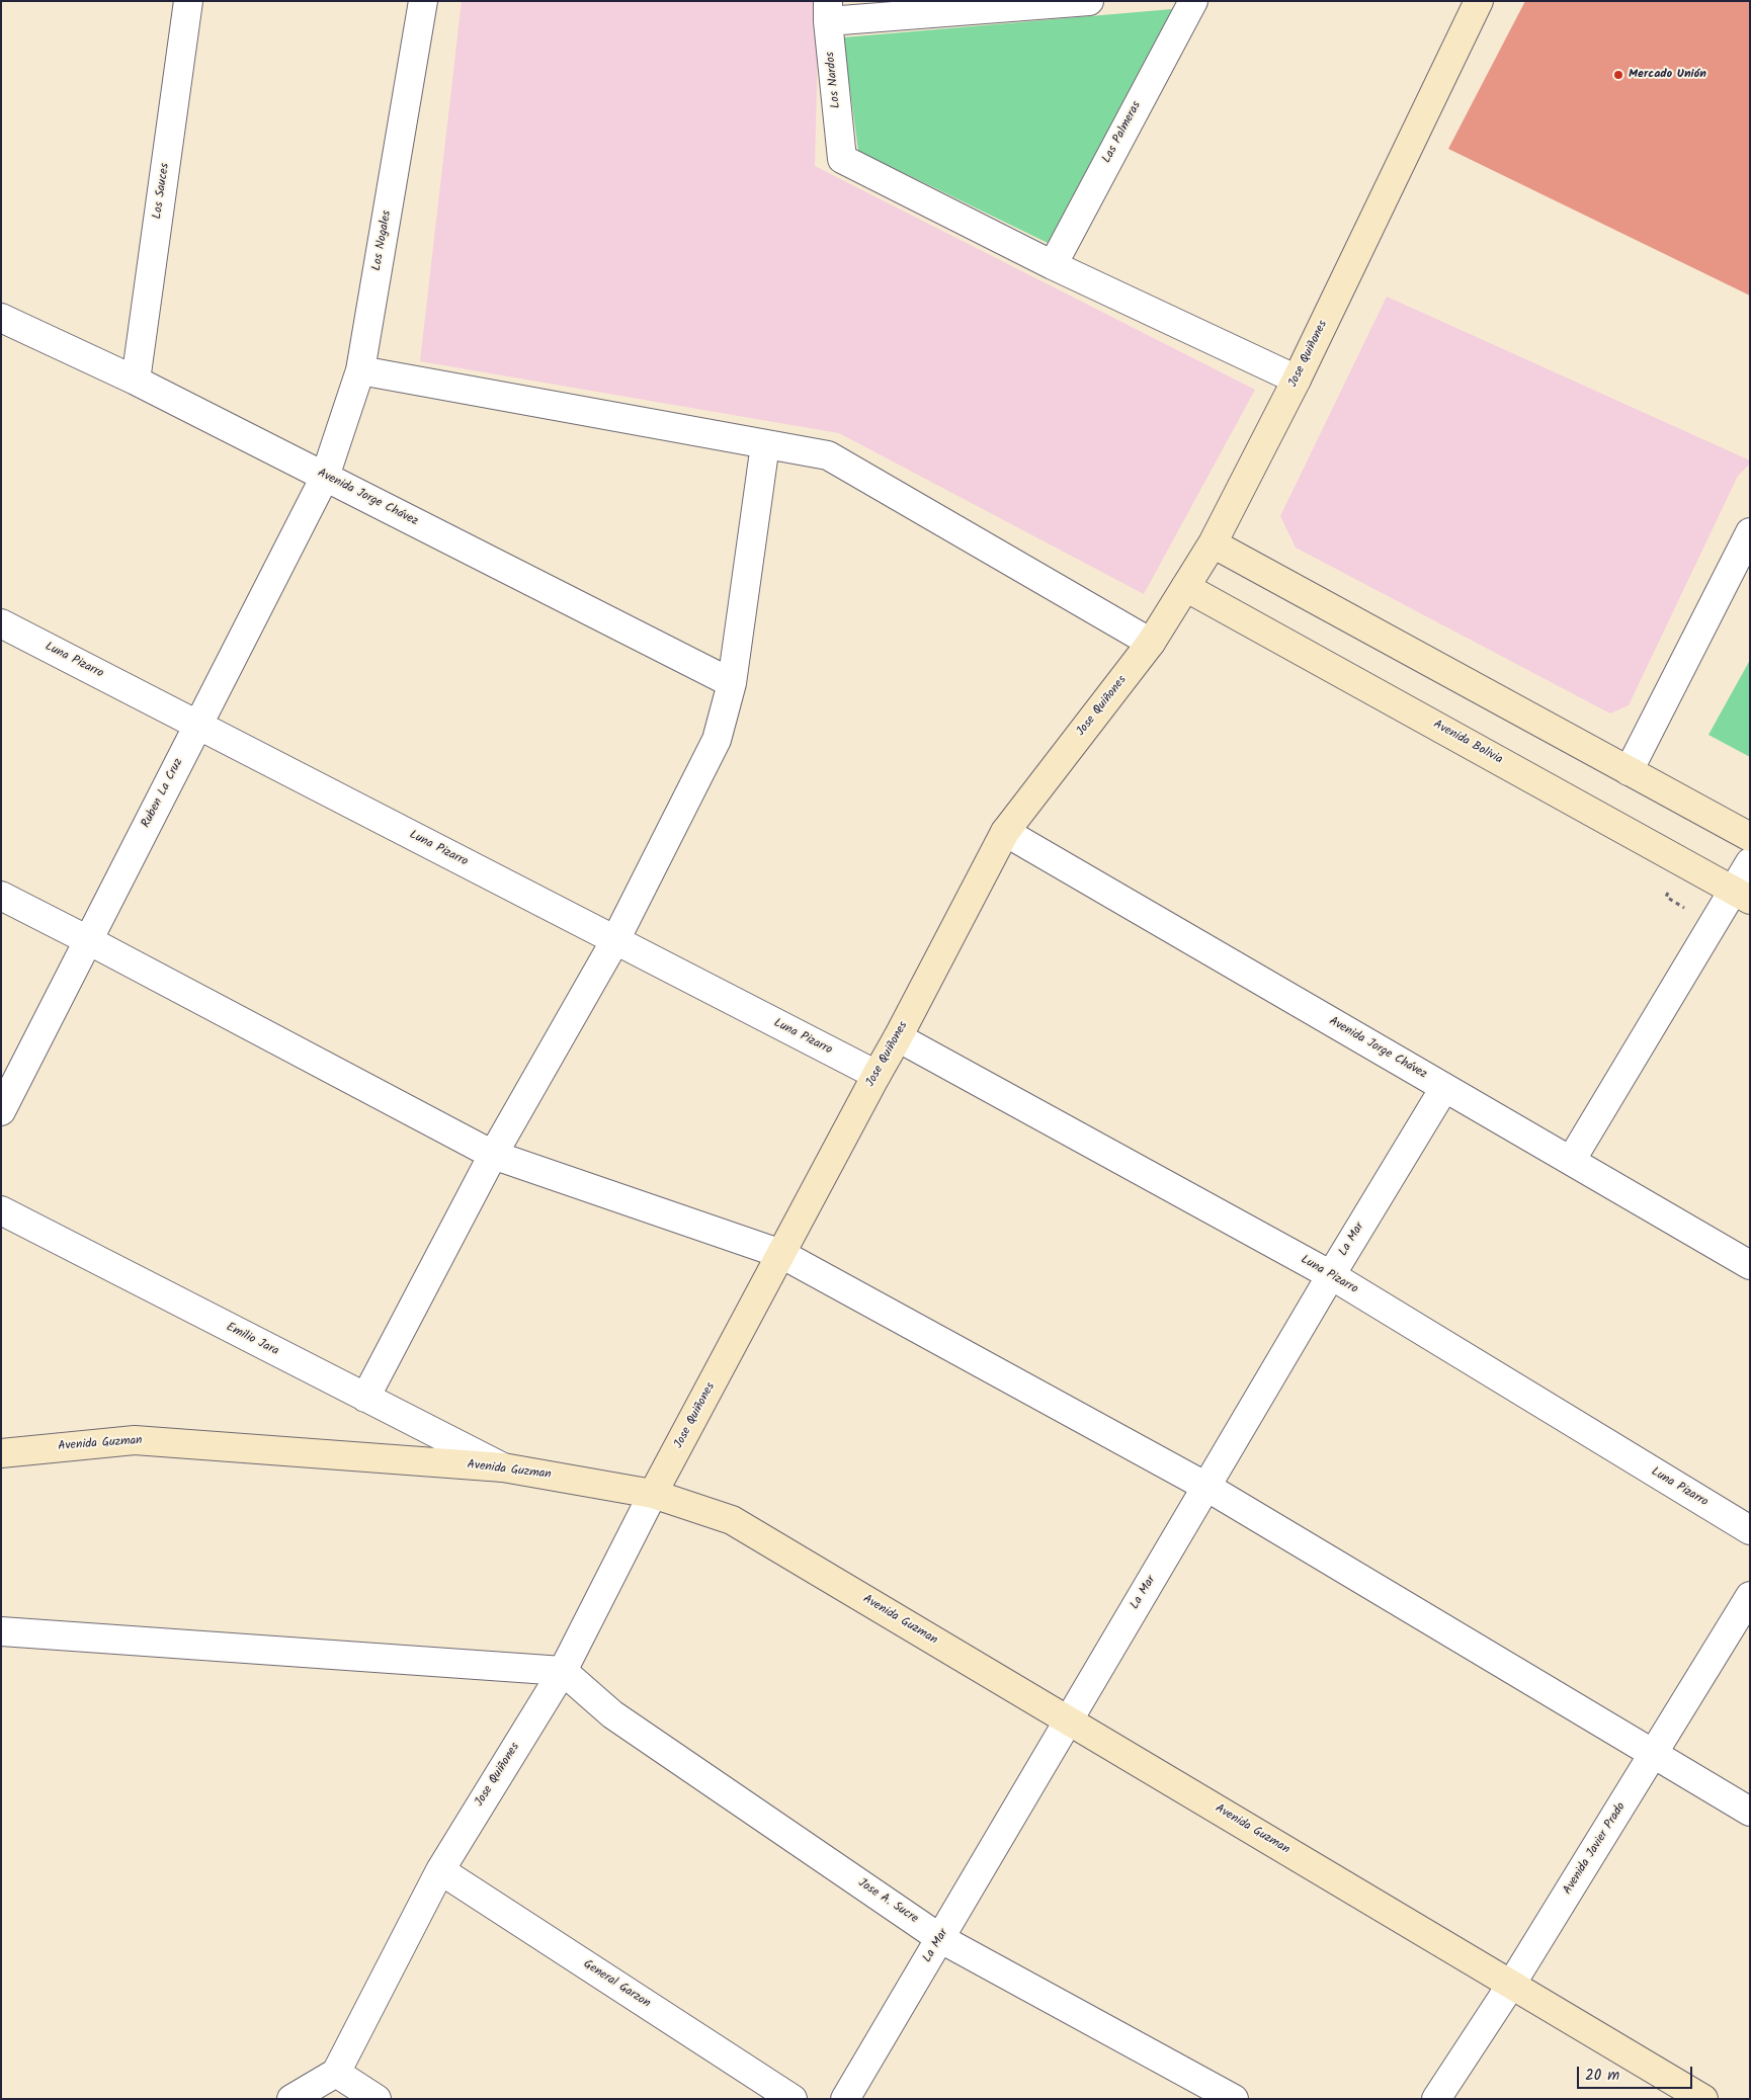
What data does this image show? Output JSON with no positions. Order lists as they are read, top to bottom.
{
  "streets": {
    "street": [
      "Los Nardos",
      "Las Palmeras",
      "Los Sauces",
      "Los Nogales",
      "Jose Quiñones",
      "Avenida Jorge Chávez",
      "Luna Pizarro",
      "Avenida Bolivia",
      "Ruben La Cruz",
      "La Mar",
      "Emilio Jara",
      "Avenida Guzman",
      "Avenida Javier Prado",
      "Jose A. Sucre",
      "General Garzon"
    ]
  },
  "crossings": [
    ["Los Nardos", "Las Palmeras"],
    ["Los Sauces", "Avenida Jorge Chávez"],
    ["Los Nogales", "Avenida Jorge Chávez"],
    ["Los Nogales", "Ruben La Cruz"],
    ["Jose Quiñones", "Avenida Jorge Chávez"],
    ["Jose Quiñones", "Luna Pizarro"],
    ["Jose Quiñones", "Avenida Bolivia"],
    ["Jose Quiñones", "Avenida Guzman"],
    ["Jose Quiñones", "Jose A. Sucre"],
    ["Jose Quiñones", "General Garzon"],
    ["Avenida Jorge Chávez", "Ruben La Cruz"],
    ["Avenida Jorge Chávez", "La Mar"],
    ["Luna Pizarro", "Ruben La Cruz"],
    ["Luna Pizarro", "La Mar"],
    ["La Mar", "Avenida Guzman"],
    ["La Mar", "Jose A. Sucre"],
    ["Emilio Jara", "Avenida Guzman"],
    ["Avenida Guzman", "Avenida Javier Prado"]
  ],
  "places": ["Mercado Unión"],
  "scale_bar": "20 m"
}
